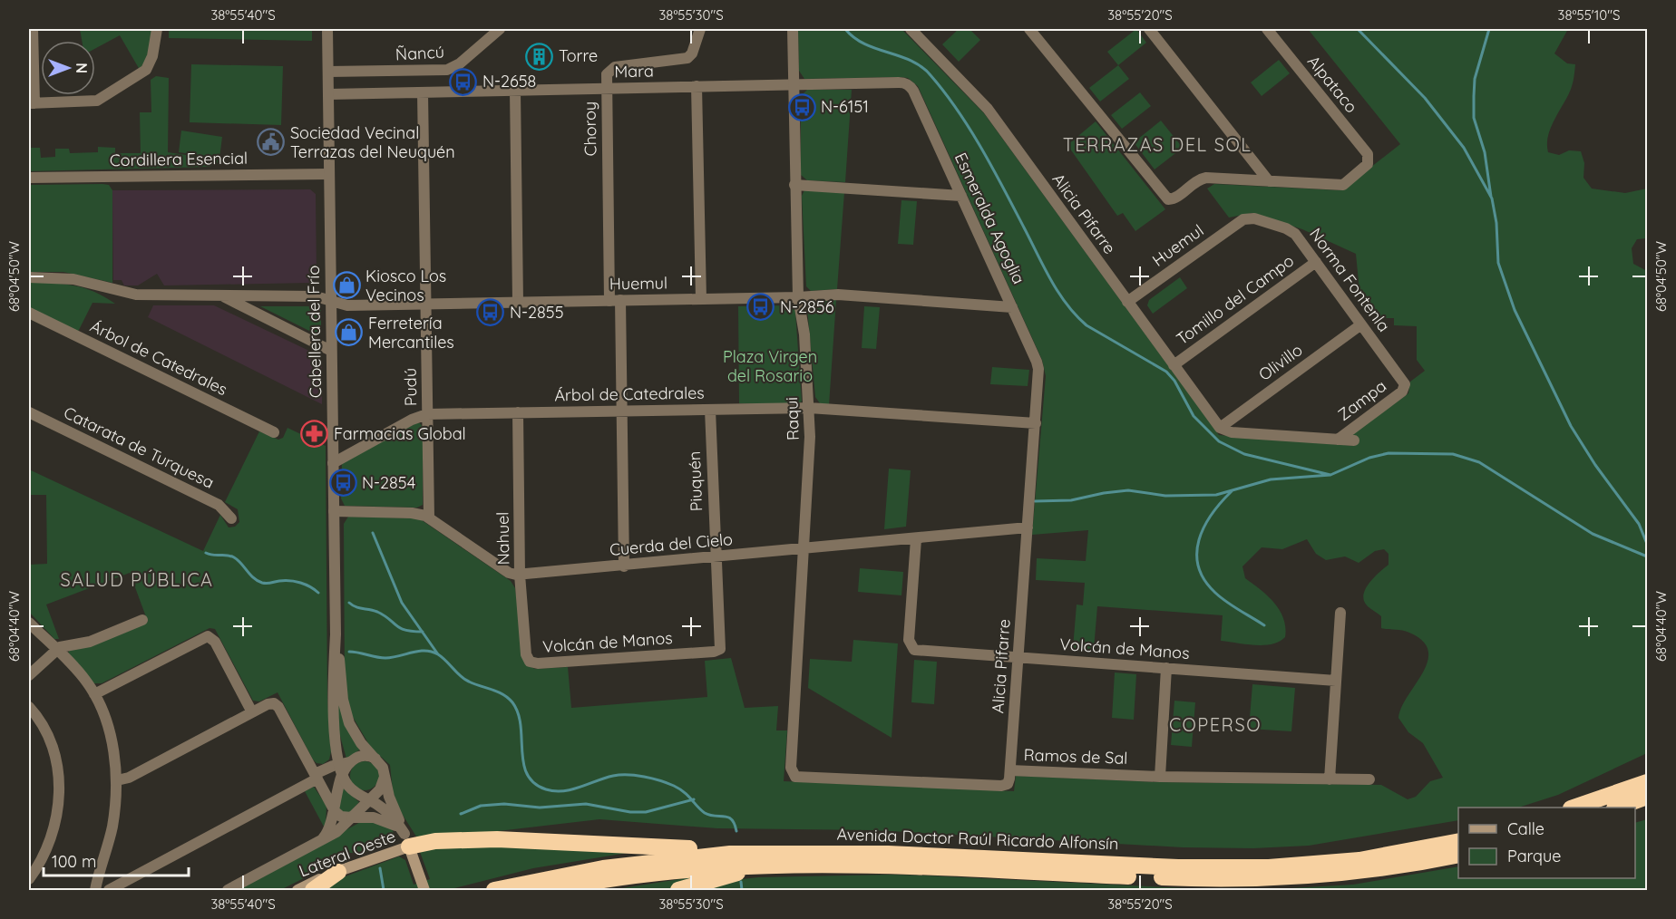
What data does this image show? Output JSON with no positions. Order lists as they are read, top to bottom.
{
  "streets": {
    "highway": ["Avenida Doctor Raúl Ricardo Alfonsín"],
    "main road": ["Cabellera del Frío", "Lateral Oeste"],
    "street": [
      "Ñancú",
      "Mara",
      "Alpataco",
      "Choroy",
      "Cordillera Esencial",
      "Alicia Pifarre",
      "Esmeralda Agoglia",
      "Huemul",
      "Norma Fontenla",
      "Tomillo del Campo",
      "Árbol de Catedrales",
      "Olivillo",
      "Pudú",
      "Zampa",
      "Raqui",
      "Catarata de Turquesa",
      "Piuquén",
      "Nahuel",
      "Cuerda del Cielo",
      "Volcán de Manos",
      "Ramos de Sal"
    ]
  },
  "crossings": [
    ["Ñancú", "Cabellera del Frío"],
    ["Mara", "Choroy"],
    ["Mara", "Esmeralda Agoglia"],
    ["Mara", "Cabellera del Frío"],
    ["Mara", "Pudú"],
    ["Mara", "Raqui"],
    ["Choroy", "Huemul"],
    ["Choroy", "Árbol de Catedrales"],
    ["Choroy", "Cuerda del Cielo"],
    ["Cordillera Esencial", "Cabellera del Frío"],
    ["Alicia Pifarre", "Esmeralda Agoglia"],
    ["Alicia Pifarre", "Huemul"],
    ["Alicia Pifarre", "Tomillo del Campo"],
    ["Alicia Pifarre", "Árbol de Catedrales"],
    ["Alicia Pifarre", "Olivillo"],
    ["Alicia Pifarre", "Cuerda del Cielo"],
    ["Alicia Pifarre", "Volcán de Manos"],
    ["Alicia Pifarre", "Ramos de Sal"],
    ["Esmeralda Agoglia", "Huemul"],
    ["Huemul", "Norma Fontenla"],
    ["Huemul", "Cabellera del Frío"],
    ["Huemul", "Pudú"],
    ["Huemul", "Raqui"],
    ["Norma Fontenla", "Tomillo del Campo"],
    ["Norma Fontenla", "Olivillo"],
    ["Norma Fontenla", "Zampa"],
    ["Cabellera del Frío", "Árbol de Catedrales"],
    ["Cabellera del Frío", "Cuerda del Cielo"],
    ["Cabellera del Frío", "Lateral Oeste"],
    ["Árbol de Catedrales", "Pudú"],
    ["Árbol de Catedrales", "Raqui"],
    ["Árbol de Catedrales", "Piuquén"],
    ["Árbol de Catedrales", "Nahuel"],
    ["Pudú", "Cuerda del Cielo"],
    ["Raqui", "Cuerda del Cielo"],
    ["Raqui", "Ramos de Sal"],
    ["Piuquén", "Cuerda del Cielo"],
    ["Piuquén", "Volcán de Manos"],
    ["Nahuel", "Cuerda del Cielo"],
    ["Nahuel", "Volcán de Manos"],
    ["Cuerda del Cielo", "Volcán de Manos"]
  ],
  "districts": ["TERRAZAS DEL SOL", "SALUD PÚBLICA", "COPERSO"],
  "parks": ["Plaza Virgen del Rosario"],
  "places": {
    "building": ["Torre"],
    "bus stop": [
      "N-2658",
      "N-6151",
      "N-2856",
      "N-2855",
      "N-2854"
    ],
    "public building": ["Sociedad Vecinal Terrazas del Neuquén"],
    "shop": ["Kiosco Los Vecinos", "Ferretería Mercantiles"],
    "pharmacy": ["Farmacias Global"]
  },
  "legend": ["Calle", "Parque"],
  "scale_bar": "100 m",
  "north": "right",
  "coordinates": [
    "38°55'40\"S",
    "38°55'30\"S",
    "38°55'20\"S",
    "38°55'10\"S",
    "68°04'50\"W",
    "68°04'40\"W"
  ]
}
